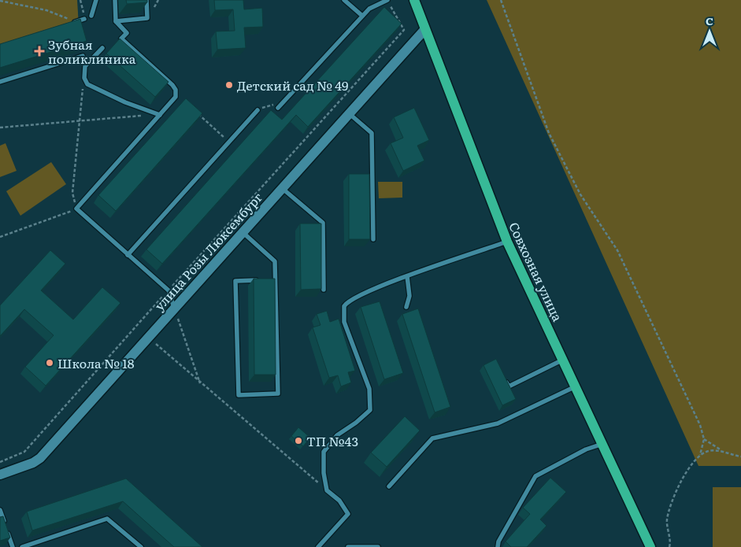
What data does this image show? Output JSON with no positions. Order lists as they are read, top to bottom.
{
  "streets": {
    "main road": ["Совхозная улица"],
    "street": ["улица Розы Люксембург"]
  },
  "crossings": [
    ["улица Розы Люксембург", "Совхозная улица"]
  ],
  "places": {
    "health": ["Зубная поликлиника"],
    "other": ["Детский сад № 49", "Школа № 18", "ТП №43"]
  },
  "north": "top"
}
